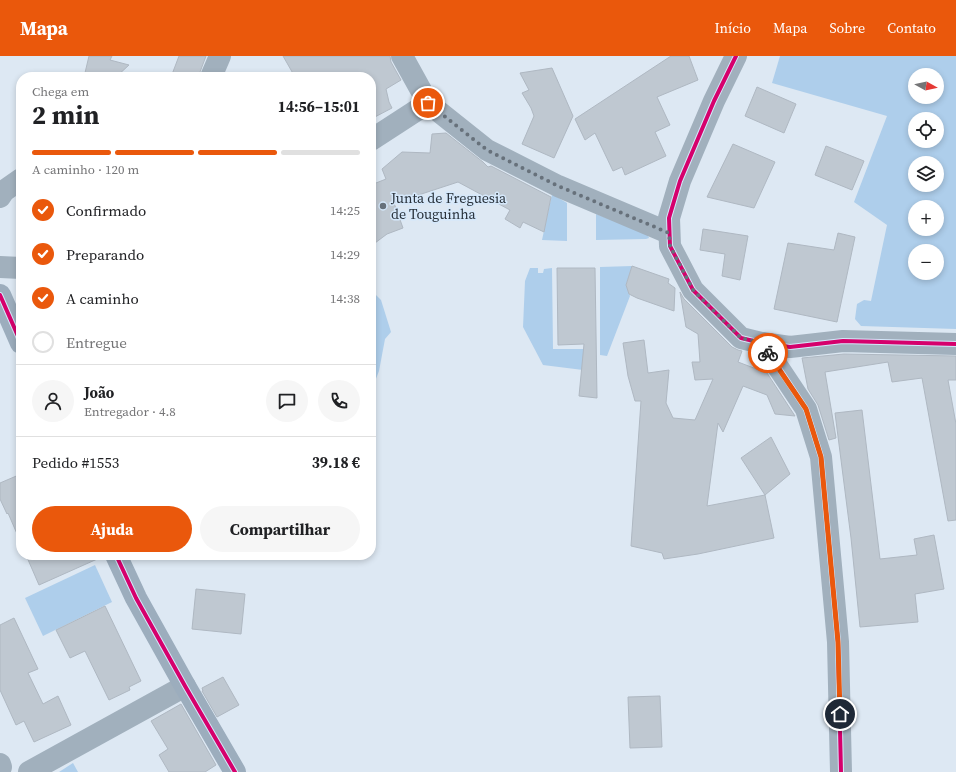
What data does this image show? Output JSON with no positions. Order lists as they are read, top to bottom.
{
  "places": ["Junta de Freguesia de Touguinha"],
  "north": "right",
  "page": {
    "header": "Mapa",
    "nav": [
      "Início",
      "Mapa",
      "Sobre",
      "Contato"
    ],
    "map_buttons": ["+", "−"],
    "heading": ["2 min", "Chega em", "14:56–15:01"],
    "panel": [
      "João",
      "Entregador · 4.8",
      "Pedido #1553",
      "39.18 €"
    ],
    "bar": "A caminho · 120 m",
    "list": [
      ["Confirmado", "14:25"],
      ["Preparando", "14:29"],
      ["A caminho", "14:38"],
      "Entregue"
    ],
    "buttons": ["Ajuda", "Compartilhar"]
  }
}
